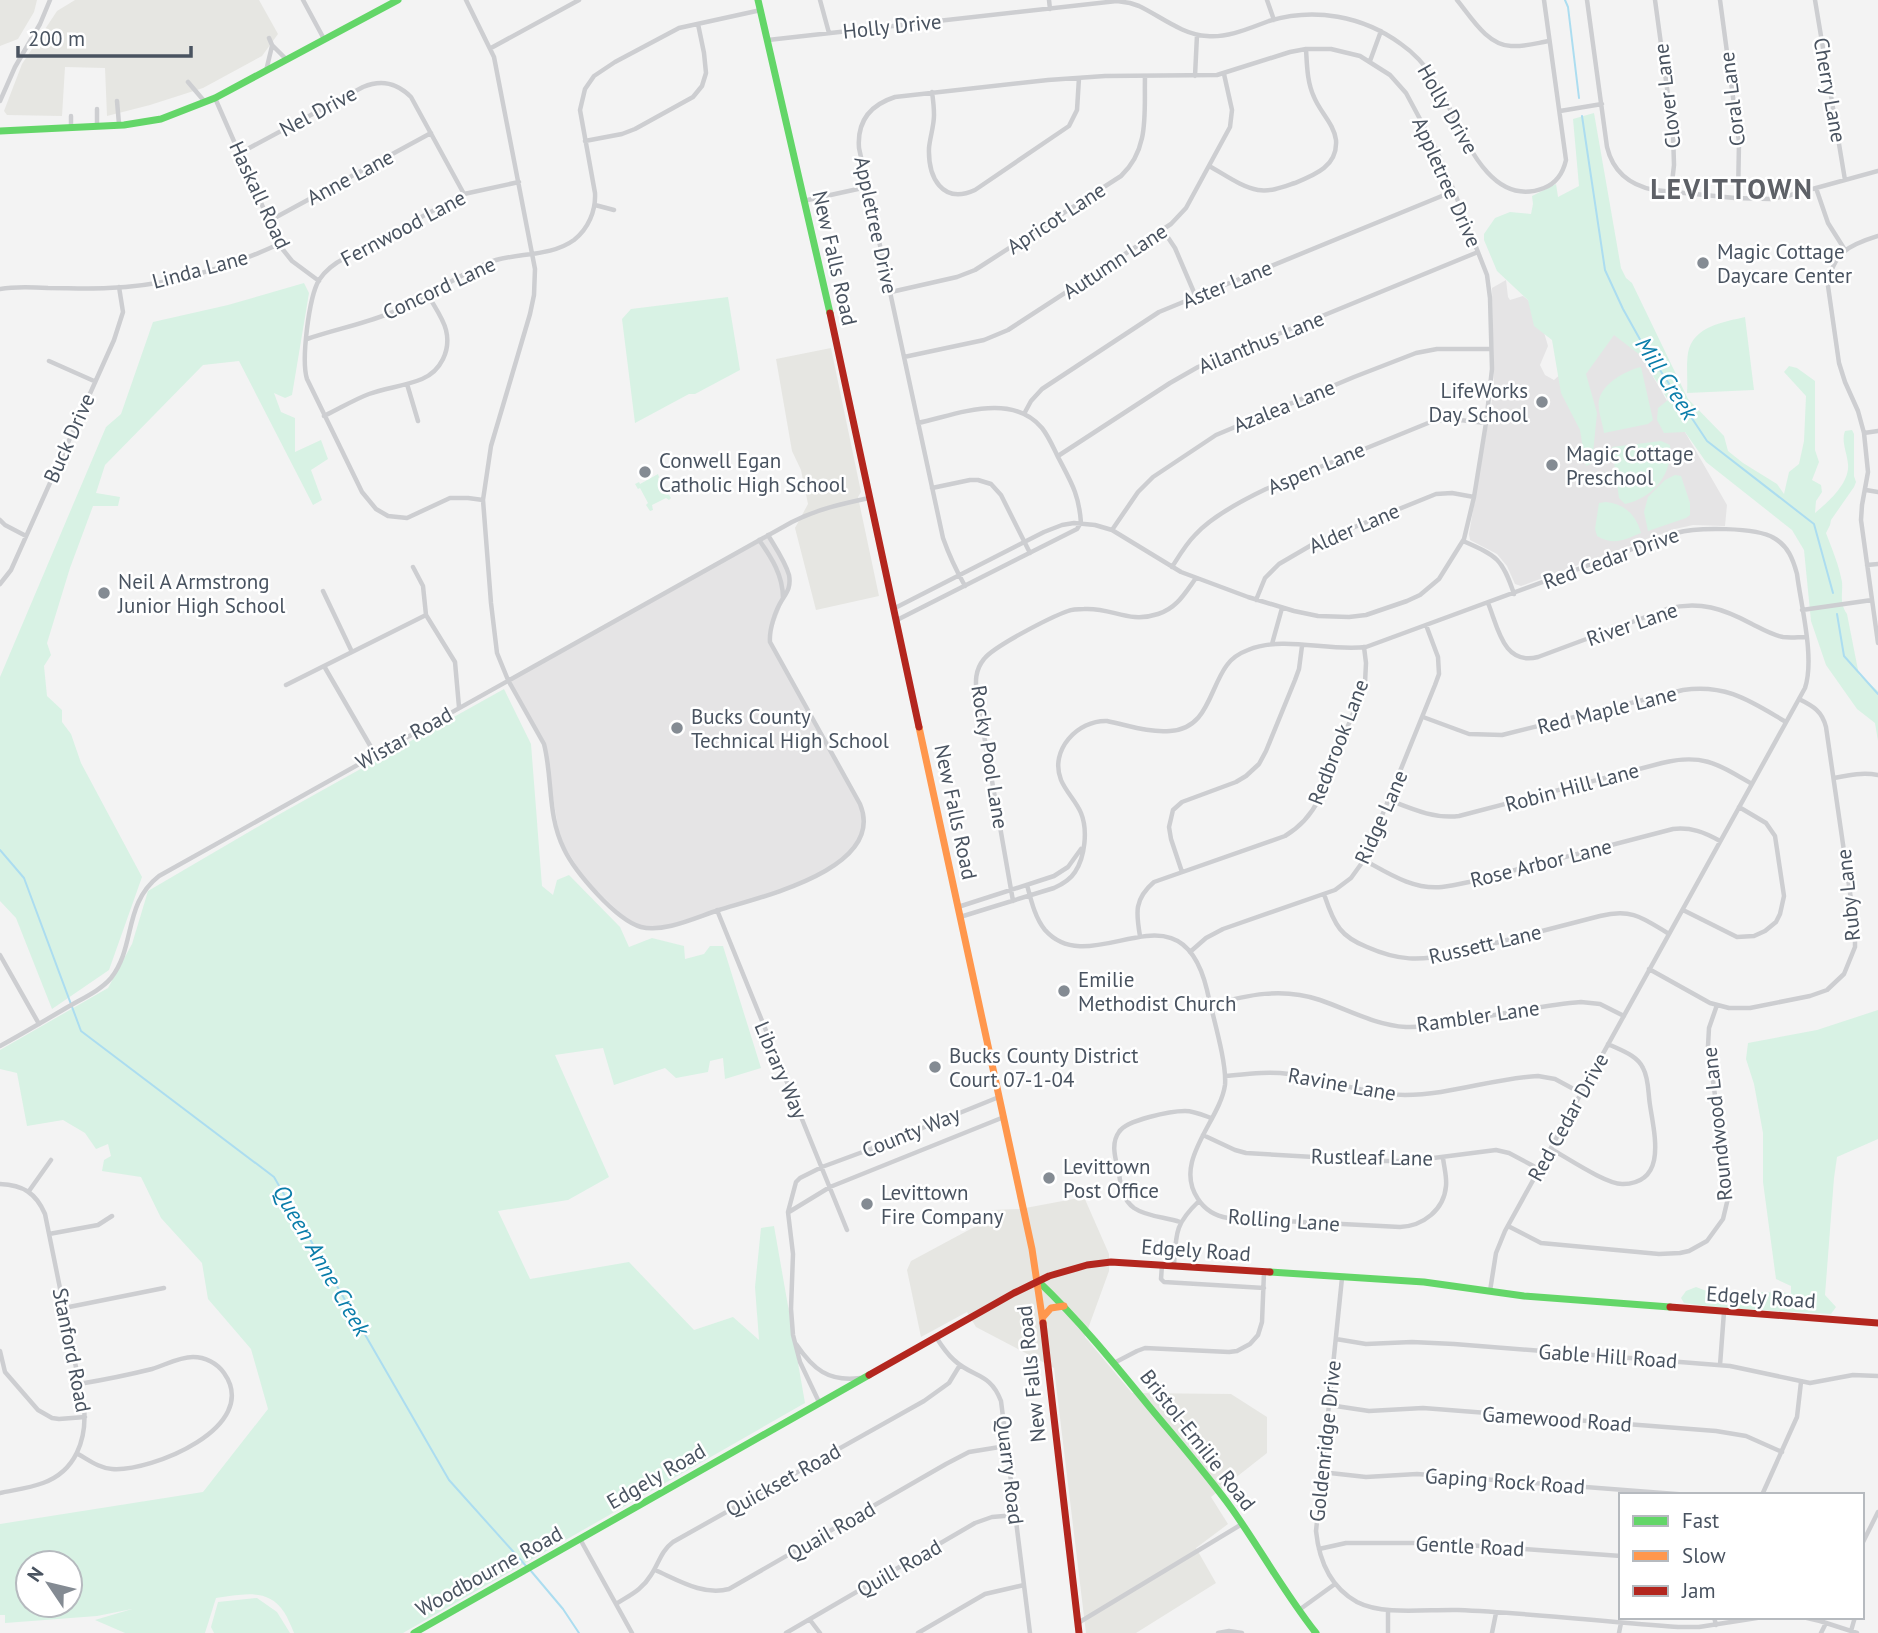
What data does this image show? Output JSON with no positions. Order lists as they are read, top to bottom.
{
  "streets": {
    "main road": [
      "New Falls Road",
      "Edgely Road",
      "Bristol-Emilie Road",
      "Woodbourne Road"
    ],
    "street": [
      "Holly Drive",
      "Cherry Lane",
      "Clover Lane",
      "Coral Lane",
      "Nel Drive",
      "Anne Lane",
      "Appletree Drive",
      "Haskall Road",
      "Apricot Lane",
      "Fernwood Lane",
      "Autumn Lane",
      "Linda Lane",
      "Aster Lane",
      "Concord Lane",
      "Ailanthus Lane",
      "Azalea Lane",
      "Buck Drive",
      "Aspen Lane",
      "Alder Lane",
      "Red Cedar Drive",
      "River Lane",
      "Red Maple Lane",
      "Wistar Road",
      "Redbrook Lane",
      "Rocky Pool Lane",
      "Robin Hill Lane",
      "Ridge Lane",
      "Rose Arbor Lane",
      "Ruby Lane",
      "Russett Lane",
      "Rambler Lane",
      "Library Way",
      "Ravine Lane",
      "Roundwood Lane",
      "County Way",
      "Rustleaf Lane",
      "Rolling Lane",
      "Stanford Road",
      "Gable Hill Road",
      "Gamewood Road",
      "Goldenridge Drive",
      "Quarry Road",
      "Quickset Road",
      "Gaping Rock Road",
      "Quail Road",
      "Gentle Road",
      "Quill Road"
    ]
  },
  "crossings": [
    ["Holly Drive", "New Falls Road"],
    ["Nel Drive", "Anne Lane"],
    ["Nel Drive", "Haskall Road"],
    ["Nel Drive", "Fernwood Lane"],
    ["Anne Lane", "Haskall Road"],
    ["Appletree Drive", "Apricot Lane"],
    ["Appletree Drive", "New Falls Road"],
    ["Appletree Drive", "Autumn Lane"],
    ["Appletree Drive", "Aster Lane"],
    ["Appletree Drive", "Ailanthus Lane"],
    ["Appletree Drive", "Azalea Lane"],
    ["Appletree Drive", "Aspen Lane"],
    ["Appletree Drive", "Alder Lane"],
    ["Appletree Drive", "Rocky Pool Lane"],
    ["Haskall Road", "Fernwood Lane"],
    ["Haskall Road", "Linda Lane"],
    ["Fernwood Lane", "Concord Lane"],
    ["New Falls Road", "Red Cedar Drive"],
    ["New Falls Road", "Wistar Road"],
    ["New Falls Road", "County Way"],
    ["New Falls Road", "Edgely Road"],
    ["New Falls Road", "Bristol-Emilie Road"],
    ["Linda Lane", "Buck Drive"],
    ["Red Cedar Drive", "River Lane"],
    ["Red Cedar Drive", "Red Maple Lane"],
    ["Red Cedar Drive", "Redbrook Lane"],
    ["Red Cedar Drive", "Rocky Pool Lane"],
    ["Red Cedar Drive", "Robin Hill Lane"],
    ["Red Cedar Drive", "Ridge Lane"],
    ["Red Cedar Drive", "Rose Arbor Lane"],
    ["Red Cedar Drive", "Ruby Lane"],
    ["Red Cedar Drive", "Russett Lane"],
    ["Red Cedar Drive", "Rambler Lane"],
    ["Red Cedar Drive", "Ravine Lane"],
    ["Red Cedar Drive", "Roundwood Lane"],
    ["Red Cedar Drive", "Rustleaf Lane"],
    ["Red Cedar Drive", "Edgely Road"],
    ["Red Maple Lane", "Ridge Lane"],
    ["Robin Hill Lane", "Ridge Lane"],
    ["Ridge Lane", "Rose Arbor Lane"],
    ["Ridge Lane", "Russett Lane"],
    ["Ridge Lane", "Rolling Lane"],
    ["Ruby Lane", "Roundwood Lane"],
    ["Rambler Lane", "Rolling Lane"],
    ["Library Way", "County Way"],
    ["Ravine Lane", "Rolling Lane"],
    ["Rustleaf Lane", "Rolling Lane"],
    ["Edgely Road", "Bristol-Emilie Road"],
    ["Edgely Road", "Goldenridge Drive"],
    ["Edgely Road", "Quarry Road"],
    ["Edgely Road", "Woodbourne Road"],
    ["Gable Hill Road", "Goldenridge Drive"],
    ["Gamewood Road", "Goldenridge Drive"],
    ["Goldenridge Drive", "Gaping Rock Road"],
    ["Goldenridge Drive", "Gentle Road"],
    ["Quarry Road", "Quickset Road"],
    ["Quarry Road", "Quail Road"],
    ["Quarry Road", "Quill Road"],
    ["Quickset Road", "Quail Road"]
  ],
  "districts": ["LEVITTOWN"],
  "water": ["Mill Creek", "Queen Anne Creek"],
  "places": [
    "Magic Cottage Daycare Center",
    "LifeWorks Day School",
    "Magic Cottage Preschool",
    "Conwell Egan Catholic High School",
    "Neil A Armstrong Junior High School",
    "Bucks County Technical High School",
    "Emilie Methodist Church",
    "Bucks County District Court 07-1-04",
    "Levittown Post Office",
    "Levittown Fire Company"
  ],
  "legend": ["Fast", "Slow", "Jam"],
  "scale_bar": "200 m",
  "north": "top left"
}
